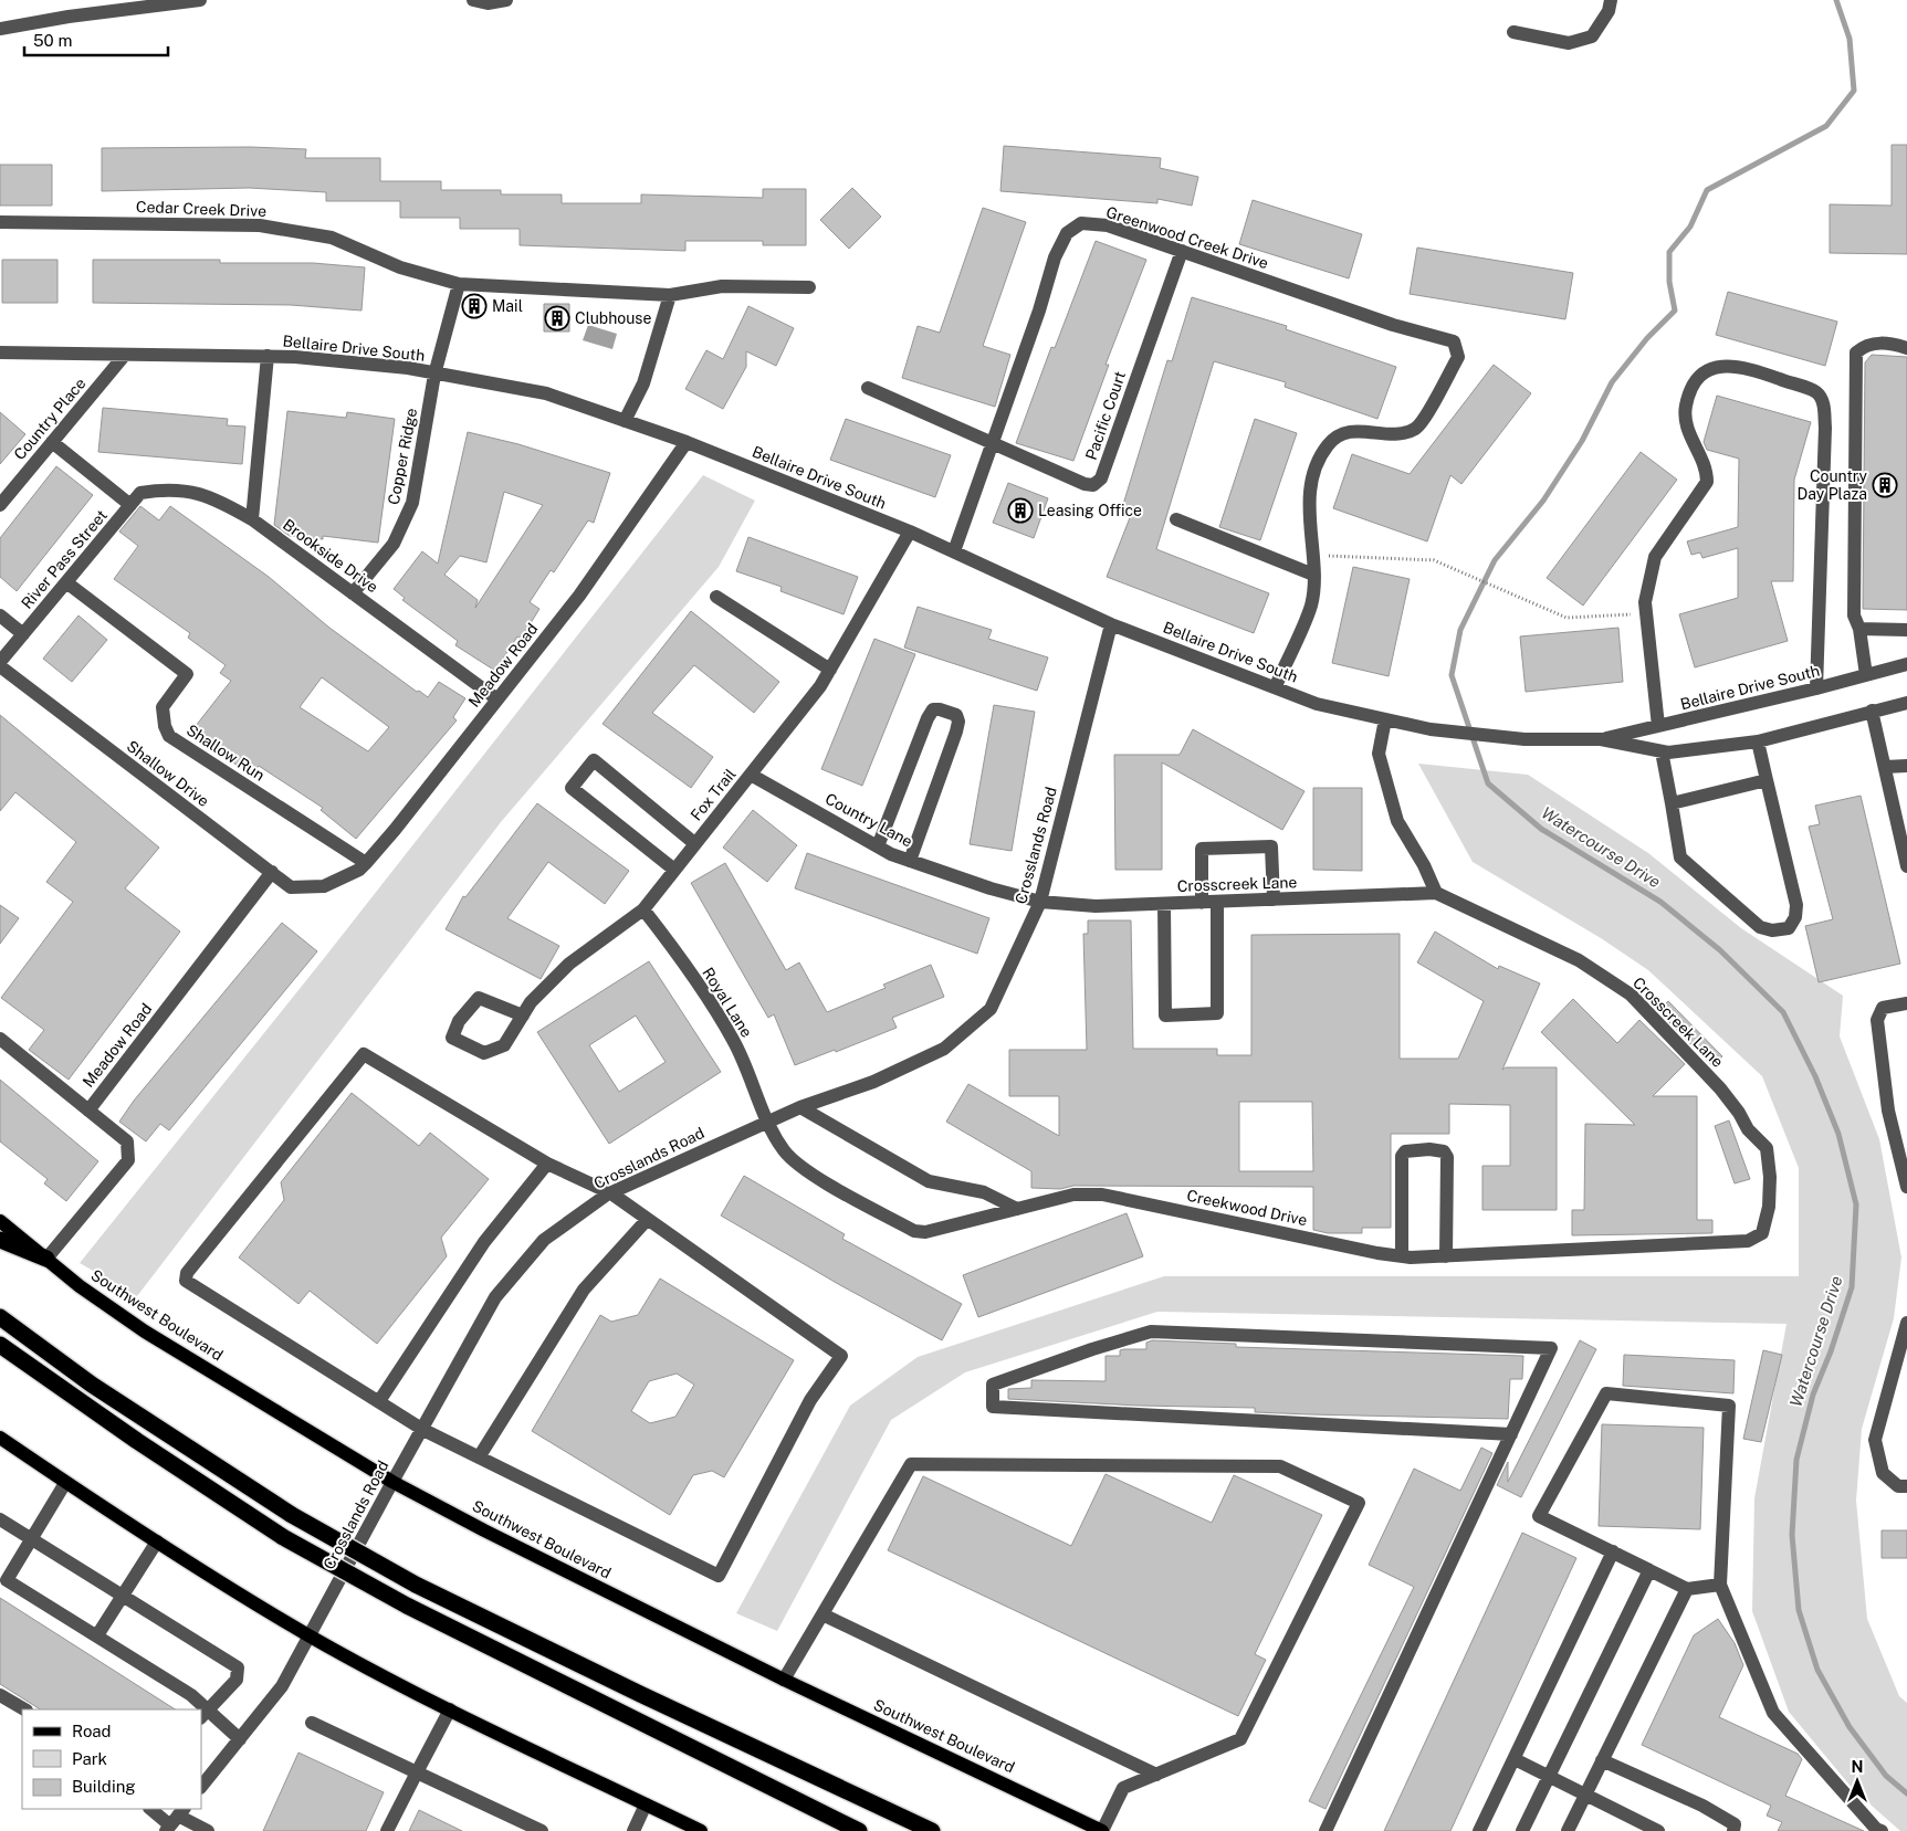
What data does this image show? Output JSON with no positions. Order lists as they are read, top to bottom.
{
  "streets": {
    "main road": ["Southwest Boulevard"],
    "street": [
      "Cedar Creek Drive",
      "Greenwood Creek Drive",
      "Bellaire Drive South",
      "Pacific Court",
      "Country Place",
      "Copper Ridge",
      "Brookside Drive",
      "River Pass Street",
      "Meadow Road",
      "Shallow Run",
      "Shallow Drive",
      "Fox Trail",
      "Country Lane",
      "Crosslands Road",
      "Crosscreek Lane",
      "Royal Lane",
      "Creekwood Drive"
    ]
  },
  "crossings": [
    ["Greenwood Creek Drive", "Bellaire Drive South"],
    ["Greenwood Creek Drive", "Pacific Court"],
    ["Bellaire Drive South", "Country Place"],
    ["Bellaire Drive South", "Copper Ridge"],
    ["Bellaire Drive South", "Meadow Road"],
    ["Bellaire Drive South", "Fox Trail"],
    ["Bellaire Drive South", "Crosslands Road"],
    ["Copper Ridge", "Brookside Drive"],
    ["Brookside Drive", "River Pass Street"],
    ["Brookside Drive", "Meadow Road"],
    ["River Pass Street", "Shallow Run"],
    ["River Pass Street", "Shallow Drive"],
    ["Meadow Road", "Shallow Run"],
    ["Meadow Road", "Shallow Drive"],
    ["Meadow Road", "Southwest Boulevard"],
    ["Fox Trail", "Country Lane"],
    ["Fox Trail", "Royal Lane"],
    ["Country Lane", "Crosslands Road"],
    ["Country Lane", "Crosscreek Lane"],
    ["Crosslands Road", "Crosscreek Lane"],
    ["Crosslands Road", "Royal Lane"],
    ["Crosslands Road", "Creekwood Drive"],
    ["Crosslands Road", "Southwest Boulevard"],
    ["Crosscreek Lane", "Creekwood Drive"],
    ["Royal Lane", "Creekwood Drive"]
  ],
  "water": ["Watercourse Drive"],
  "places": {
    "building": [
      "Mail",
      "Clubhouse",
      "Country Day Plaza",
      "Leasing Office"
    ]
  },
  "legend": ["Road", "Park", "Building"],
  "scale_bar": "50 m",
  "north": "top"
}
